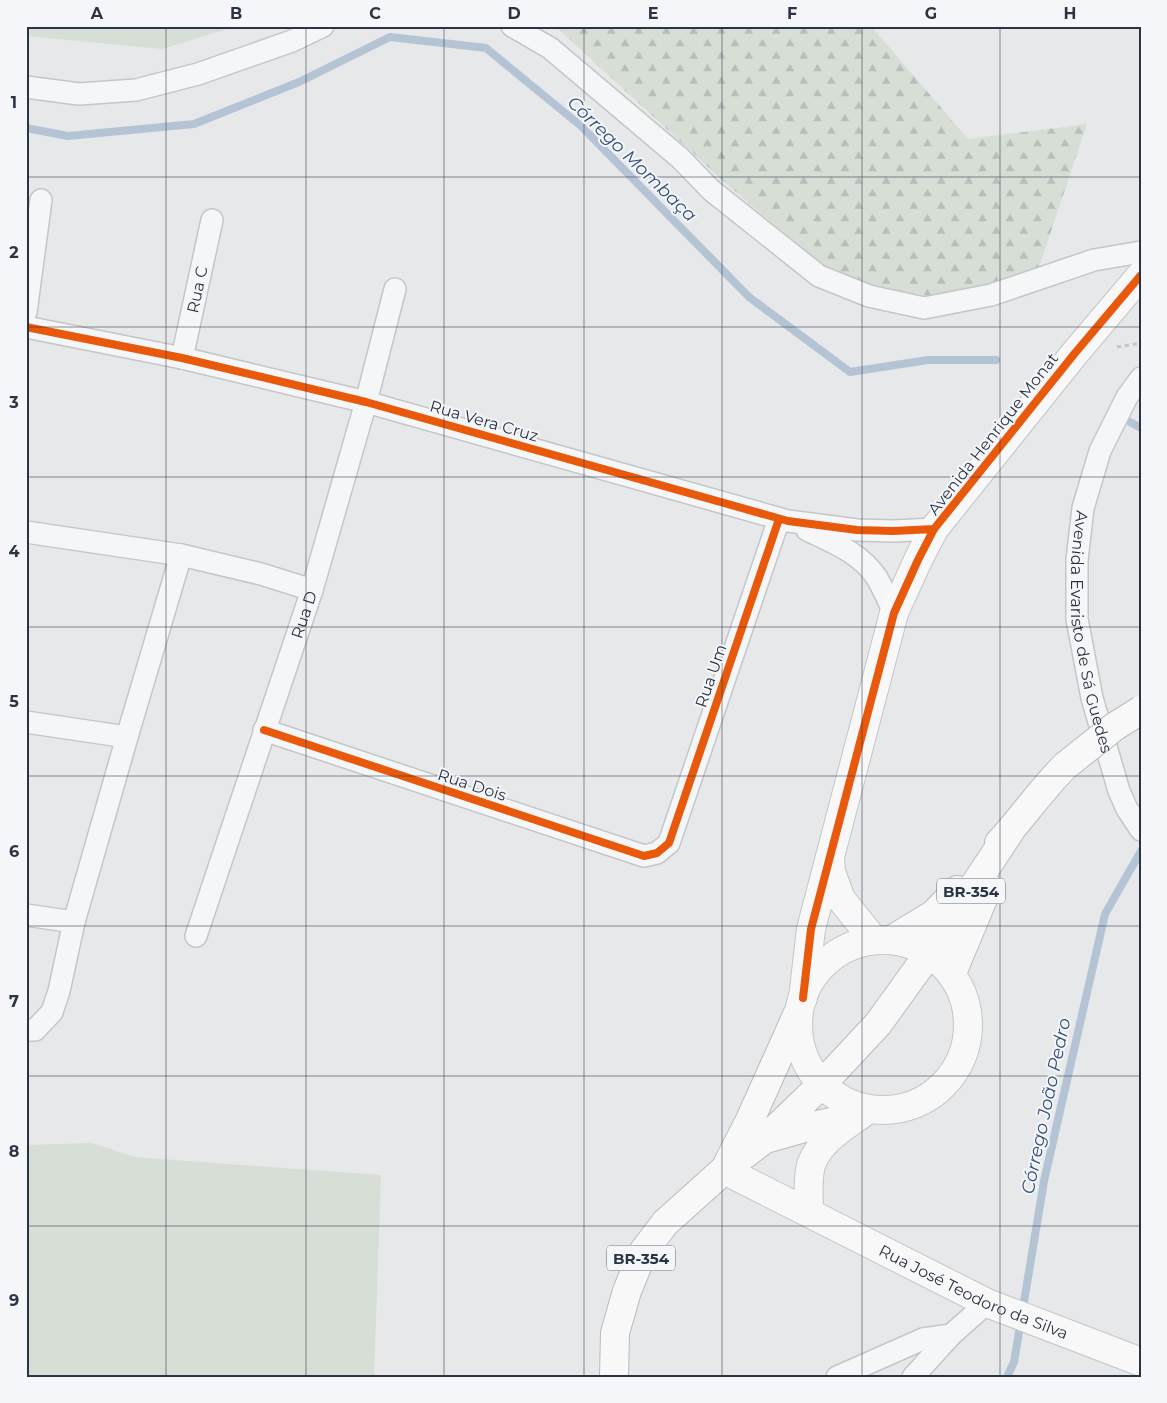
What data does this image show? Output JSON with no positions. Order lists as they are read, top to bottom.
{
  "streets": {
    "main road": ["Avenida Henrique Monat", "BR-354", "Rua José Teodoro da Silva"],
    "street": [
      "Rua C",
      "Rua Vera Cruz",
      "Rua D",
      "Avenida Evaristo de Sá Guedes",
      "Rua Um",
      "Rua Dois"
    ]
  },
  "crossings": [
    ["Rua C", "Rua Vera Cruz"],
    ["Rua Vera Cruz", "Avenida Henrique Monat"],
    ["Rua Vera Cruz", "Rua D"],
    ["Rua Vera Cruz", "Rua Um"],
    ["Rua D", "Rua Dois"],
    ["Rua Um", "Rua Dois"],
    ["BR-354", "Rua José Teodoro da Silva"]
  ],
  "water": ["Córrego Mombaça", "Córrego João Pedro"],
  "grid": {
    "columns": [
      "A",
      "B",
      "C",
      "D",
      "E",
      "F",
      "G",
      "H"
    ],
    "rows": [
      "1",
      "2",
      "3",
      "4",
      "5",
      "6",
      "7",
      "8",
      "9"
    ]
  }
}
